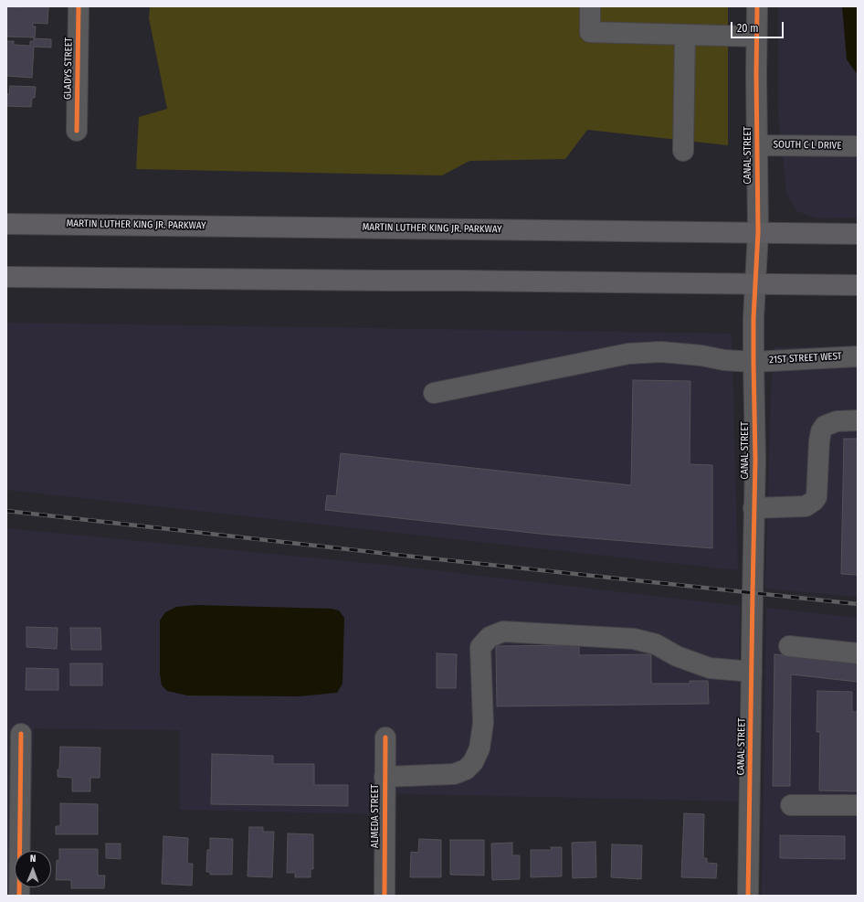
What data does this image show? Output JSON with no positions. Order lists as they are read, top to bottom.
{
  "streets": {
    "highway": ["MARTIN LUTHER KING JR. PARKWAY"],
    "street": [
      "GLADYS STREET",
      "SOUTH C L DRIVE",
      "CANAL STREET",
      "21ST STREET WEST",
      "ALMEDA STREET"
    ]
  },
  "crossings": [
    ["SOUTH C L DRIVE", "CANAL STREET"],
    ["CANAL STREET", "MARTIN LUTHER KING JR. PARKWAY"],
    ["CANAL STREET", "21ST STREET WEST"]
  ],
  "scale_bar": "20 m",
  "north": "top"
}
